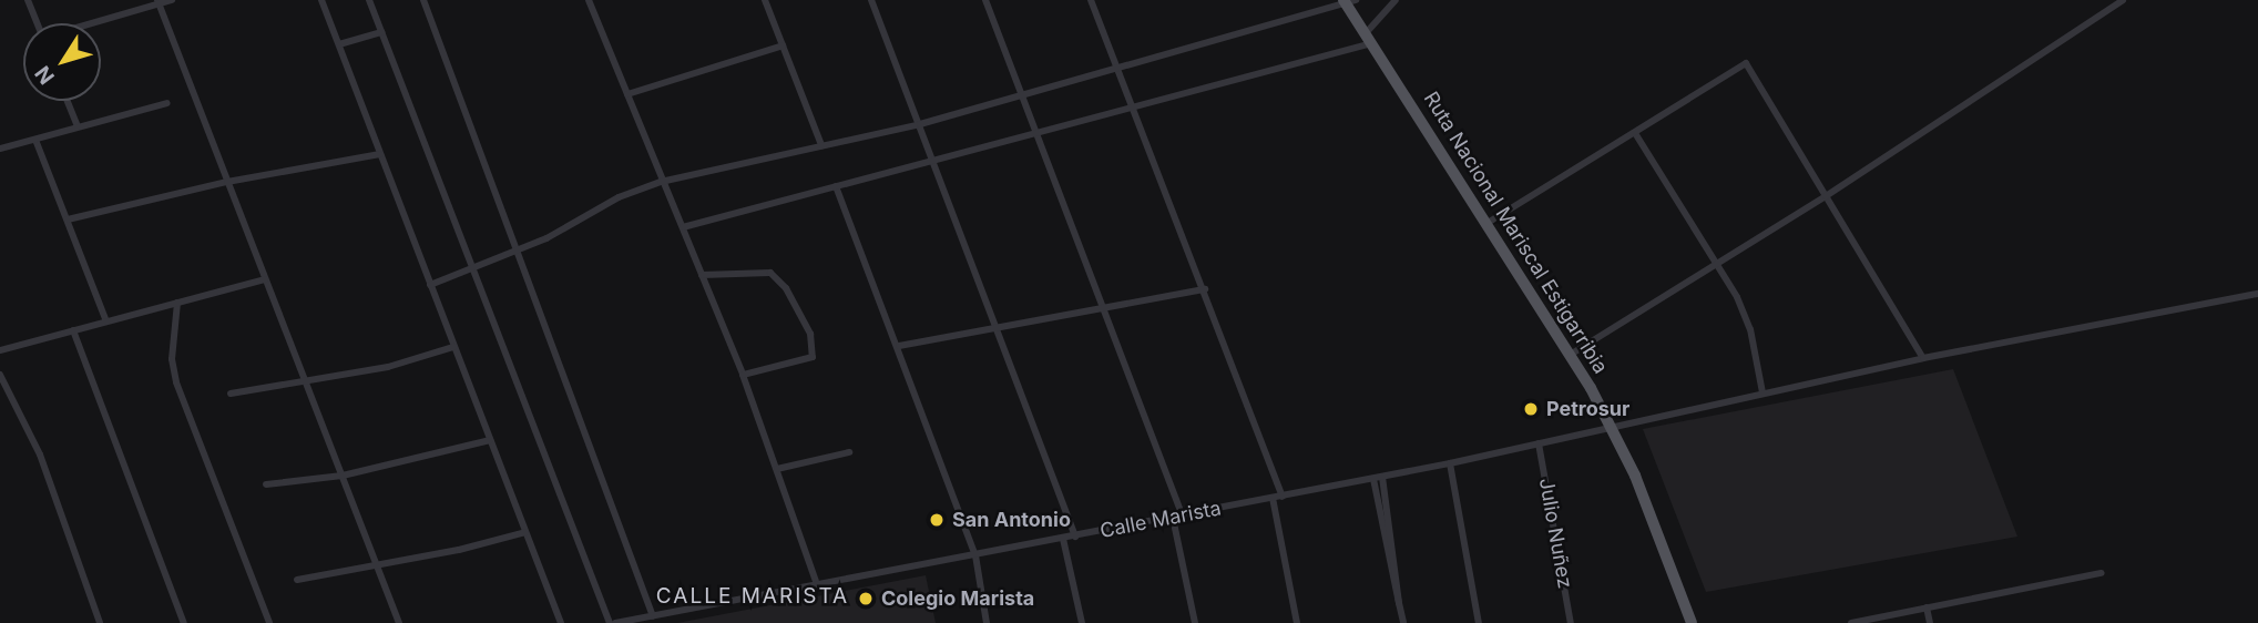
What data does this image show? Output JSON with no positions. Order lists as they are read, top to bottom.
{
  "streets": {
    "main road": ["Ruta Nacional Mariscal Estigarribia"],
    "street": ["Calle Marista", "Julio Nuñez"]
  },
  "crossings": [
    ["Ruta Nacional Mariscal Estigarribia", "Calle Marista"],
    ["Calle Marista", "Julio Nuñez"]
  ],
  "districts": ["CALLE MARISTA"],
  "places": ["Petrosur", "San Antonio", "Colegio Marista"],
  "north": "bottom left"
}
